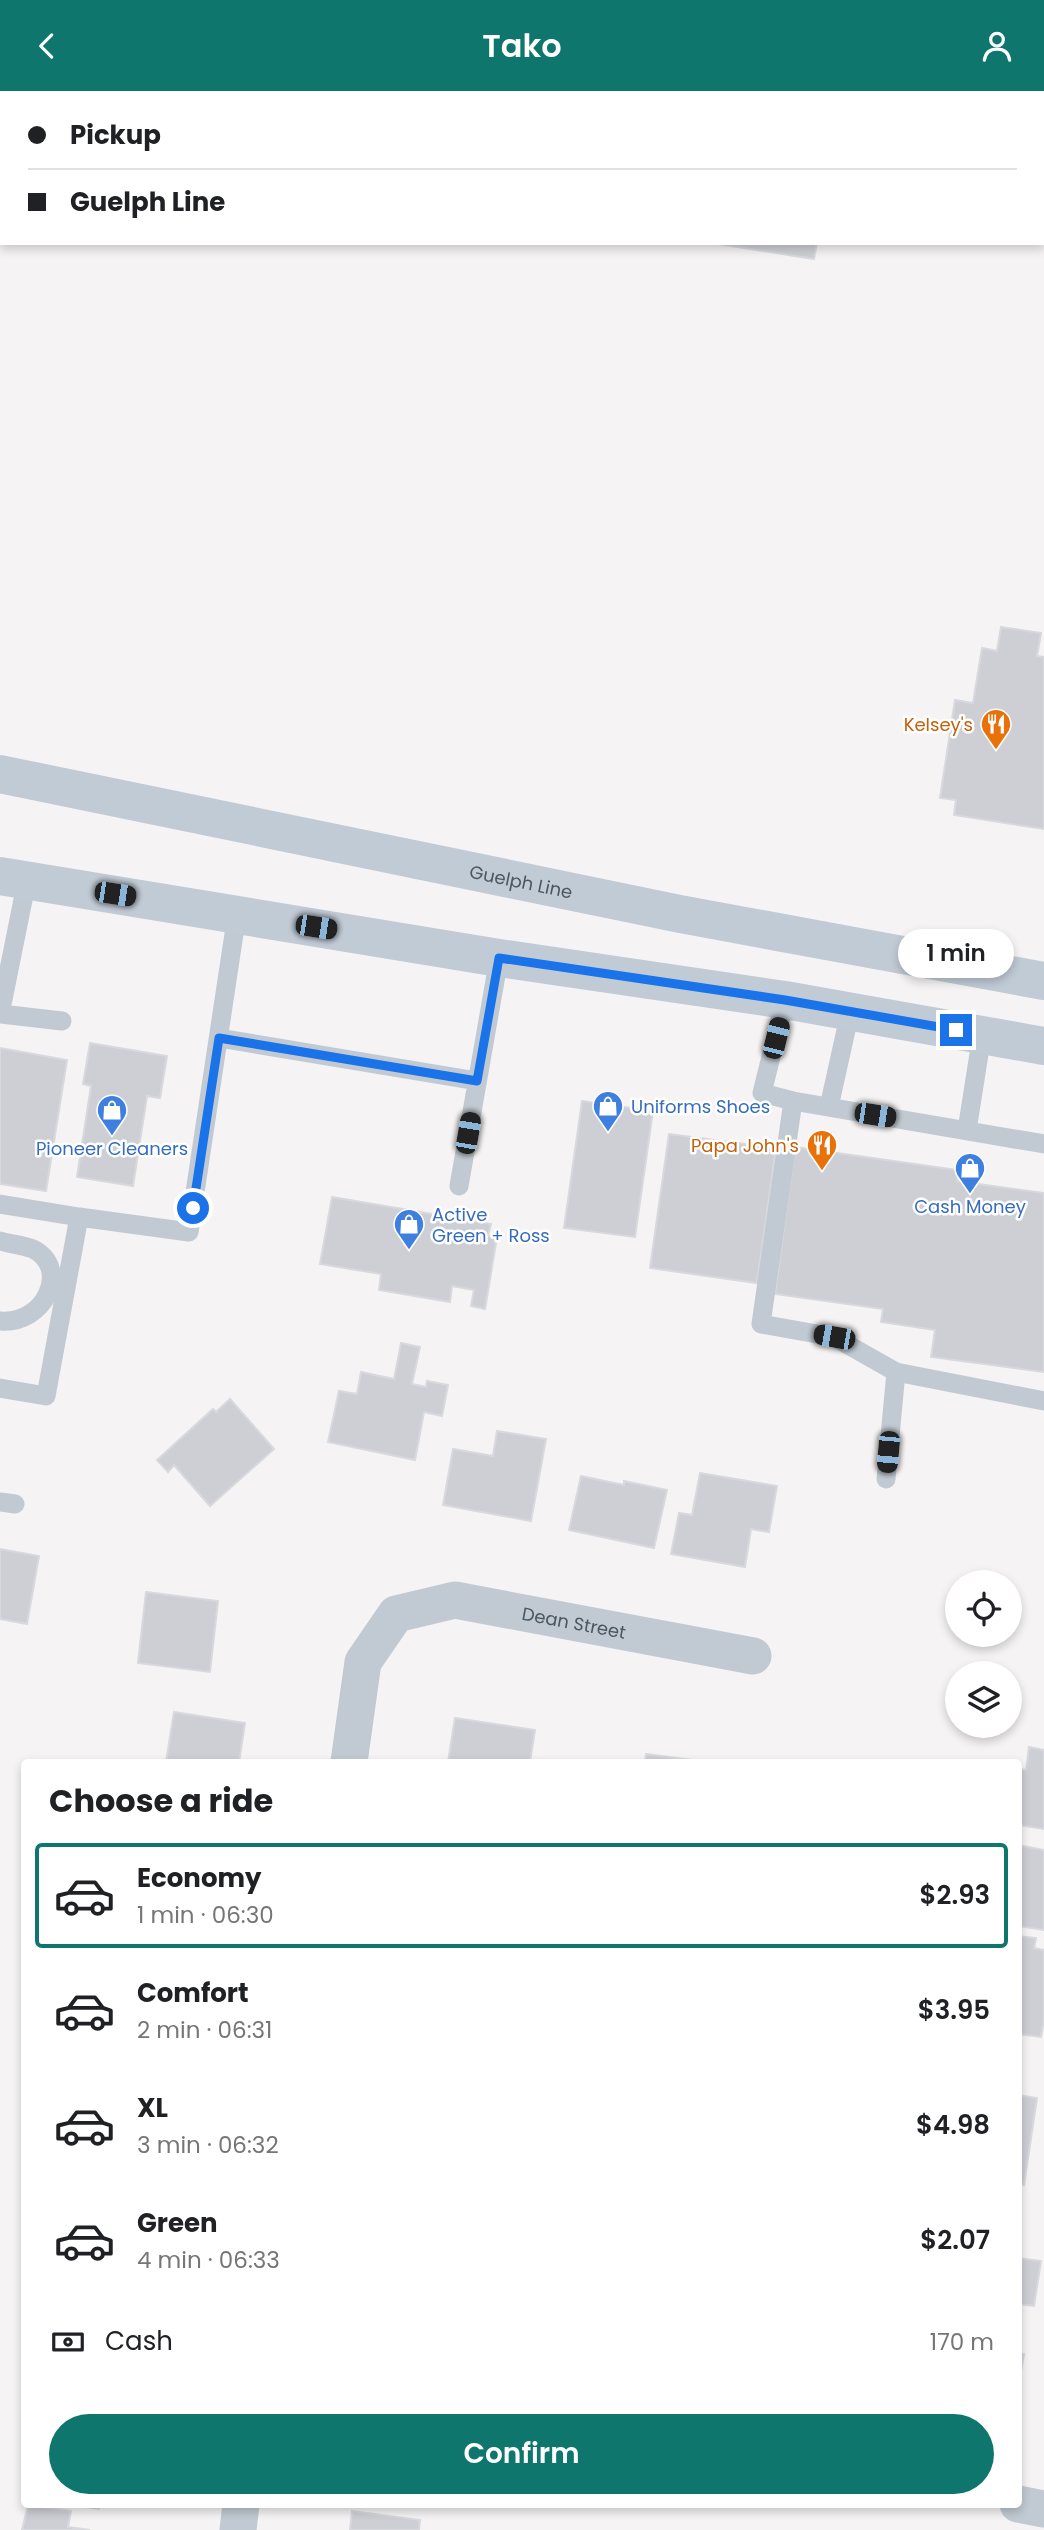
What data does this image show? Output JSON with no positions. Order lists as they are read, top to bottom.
{
  "streets": {
    "main road": ["Guelph Line"],
    "street": ["Dean Street"]
  },
  "places": {
    "restaurant": ["Kelsey's", "Papa John's"],
    "shop": [
      "Uniforms Shoes",
      "Pioneer Cleaners",
      "Cash Money",
      "Active Green + Ross"
    ]
  },
  "page": {
    "header": "Tako",
    "banner": ["Pickup", "Guelph Line"],
    "bubble": "1 min",
    "heading": "Choose a ride",
    "list": [
      {
        "name": "Economy",
        "note": "1 min · 06:30",
        "value": "$2.93"
      },
      {
        "name": "Comfort",
        "note": "2 min · 06:31",
        "value": "$3.95"
      },
      {
        "name": "XL",
        "note": "3 min · 06:32",
        "value": "$4.98"
      },
      {
        "name": "Green",
        "note": "4 min · 06:33",
        "value": "$2.07"
      }
    ],
    "pay": ["Cash", "170 m"],
    "buttons": "Confirm"
  }
}
